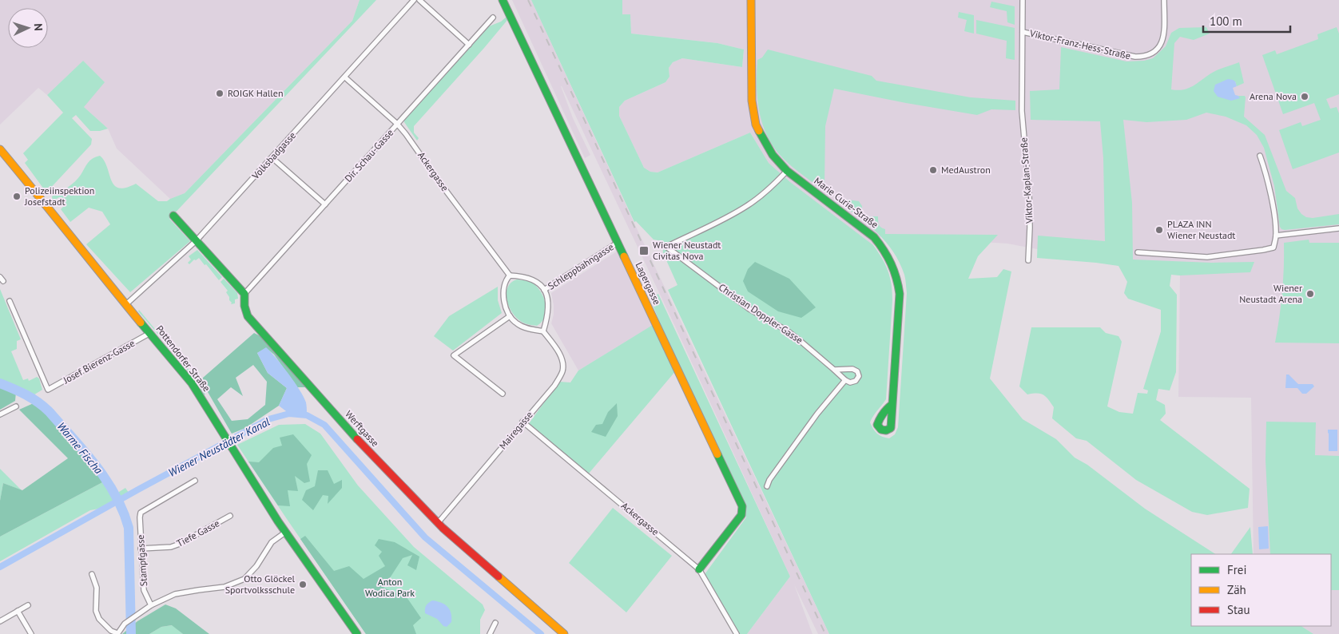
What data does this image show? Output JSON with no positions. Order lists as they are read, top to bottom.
{
  "streets": {
    "street": [
      "Viktor-Franz-Hess-Straße",
      "Volksbadgasse",
      "Dir. Schau-Gasse",
      "Ackergasse",
      "Viktor-Kaplan-Straße",
      "Marie Curie-Straße",
      "Schleppbahngasse",
      "Lagergasse",
      "Christian Doppler-Gasse",
      "Pottendorfer Straße",
      "Josef Bierenz-Gasse",
      "Werftgasse",
      "Mairegasse",
      "Tiefe Gasse",
      "Stampfgasse"
    ]
  },
  "crossings": [
    ["Viktor-Franz-Hess-Straße", "Viktor-Kaplan-Straße"],
    ["Volksbadgasse", "Ackergasse"],
    ["Volksbadgasse", "Pottendorfer Straße"],
    ["Dir. Schau-Gasse", "Ackergasse"],
    ["Dir. Schau-Gasse", "Werftgasse"],
    ["Ackergasse", "Schleppbahngasse"],
    ["Ackergasse", "Lagergasse"],
    ["Ackergasse", "Mairegasse"],
    ["Marie Curie-Straße", "Christian Doppler-Gasse"],
    ["Schleppbahngasse", "Lagergasse"],
    ["Schleppbahngasse", "Mairegasse"],
    ["Pottendorfer Straße", "Josef Bierenz-Gasse"],
    ["Werftgasse", "Mairegasse"],
    ["Tiefe Gasse", "Stampfgasse"]
  ],
  "water": ["Wiener Neustädter Kanal", "Warme Fischa"],
  "parks": ["Anton Wodica Park"],
  "places": {
    "other": [
      "ROIGK Hallen",
      "Arena Nova",
      "MedAustron",
      "Polizeiinspektion Josefstadt",
      "PLAZA INN Wiener Neustadt",
      "Wiener Neustadt Arena",
      "Otto Glöckel Sportvolksschule"
    ],
    "transit": ["Wiener Neustadt Civitas Nova"]
  },
  "legend": ["Frei", "Zäh", "Stau"],
  "scale_bar": "100 m",
  "north": "right"
}
